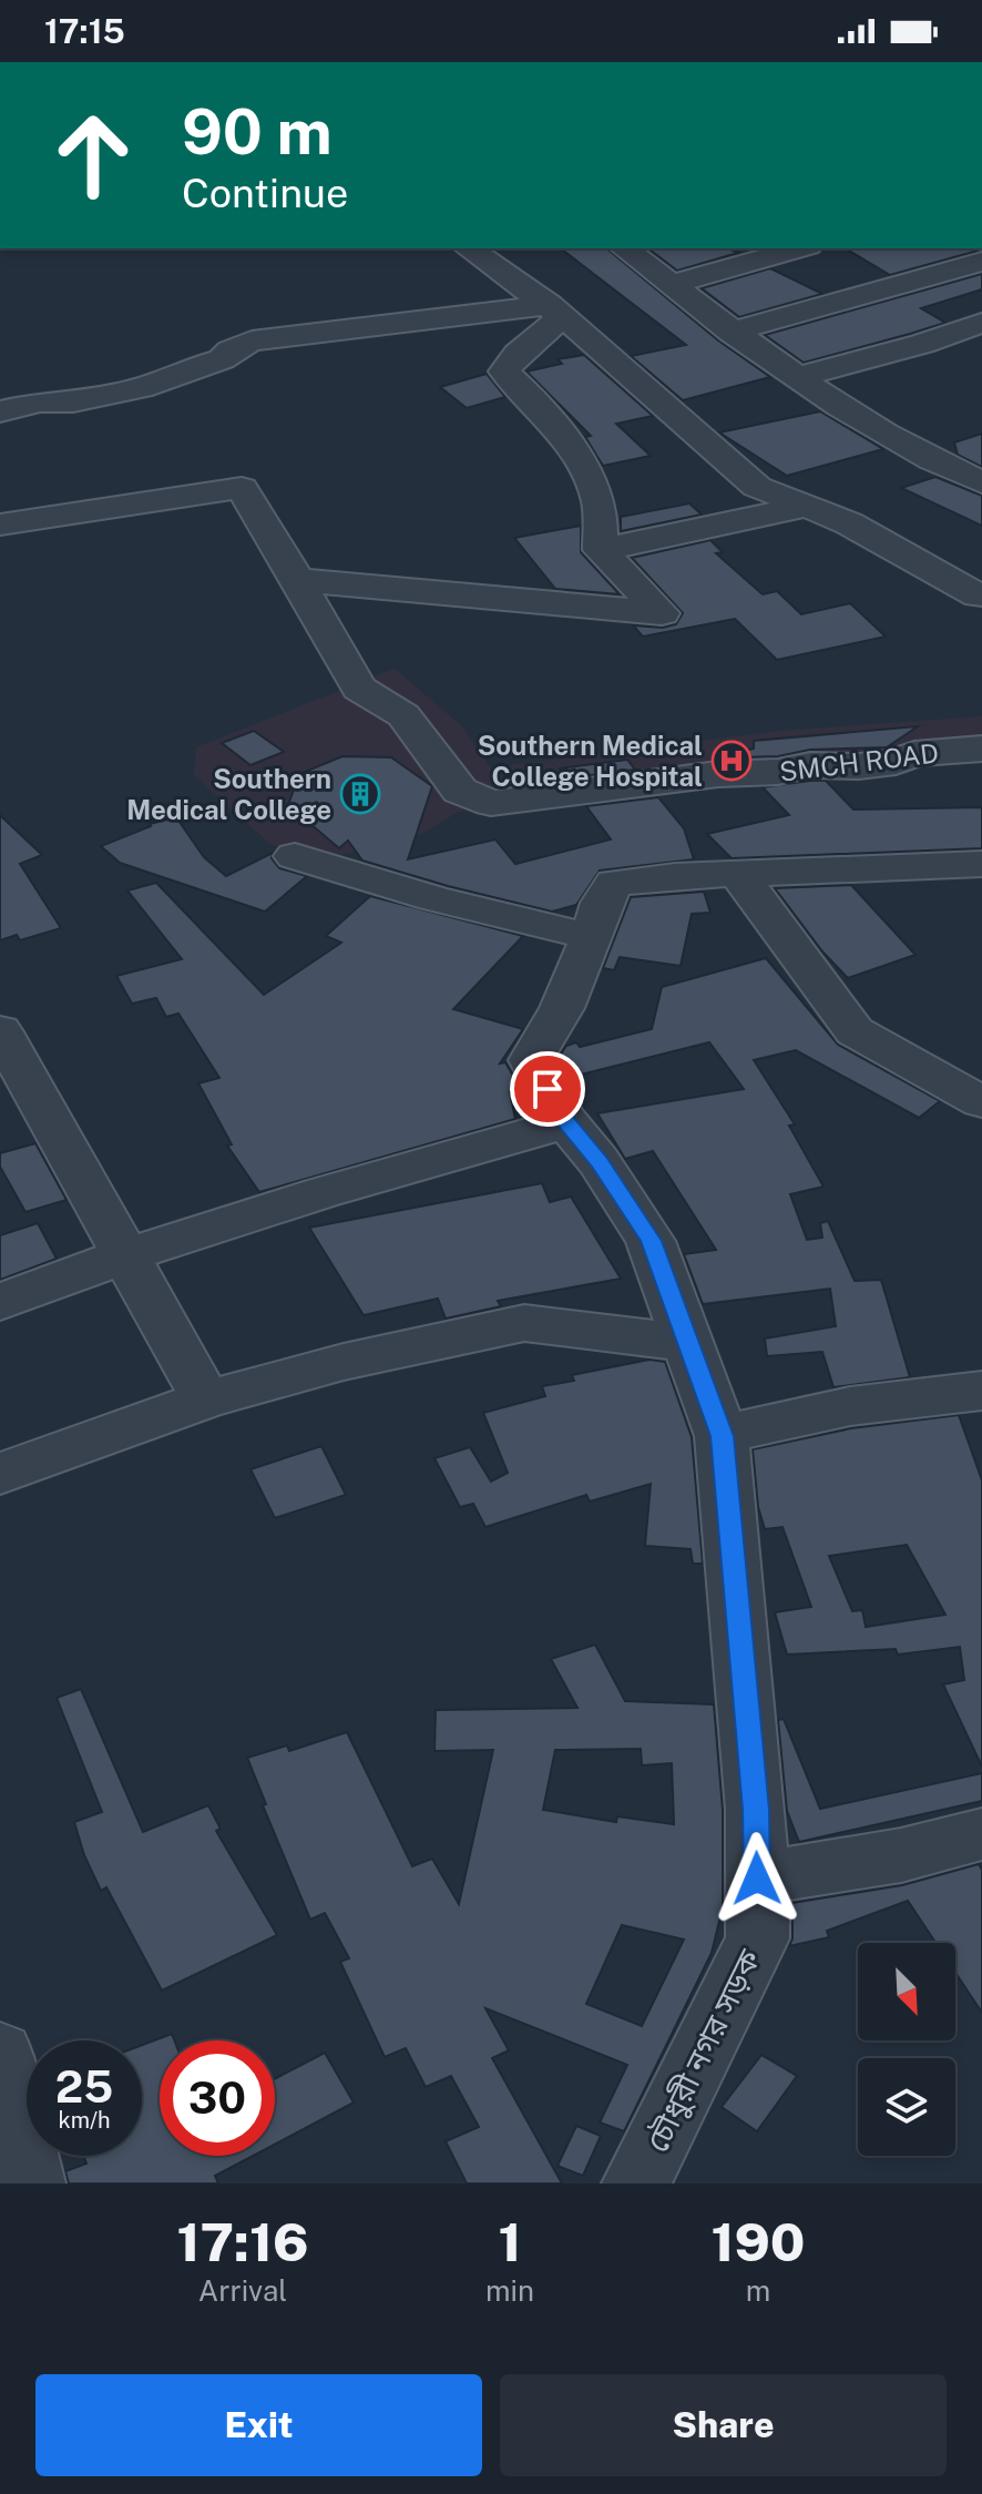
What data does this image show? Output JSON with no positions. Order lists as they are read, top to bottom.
{
  "streets": {
    "street": ["SMCH ROAD", "চৌধুরী নগর সড়ক"]
  },
  "places": {
    "hospital": ["Southern Medical College Hospital"],
    "building": ["Southern Medical College"]
  },
  "north": "bottom right",
  "page": {
    "status": "17:15",
    "turn": ["90 m", "Continue"],
    "speed": "25 km/h",
    "limit": "30",
    "eta": [
      "17:16",
      "Arrival",
      "1",
      "min",
      "190",
      "m"
    ],
    "buttons": ["Exit", "Share"]
  }
}
